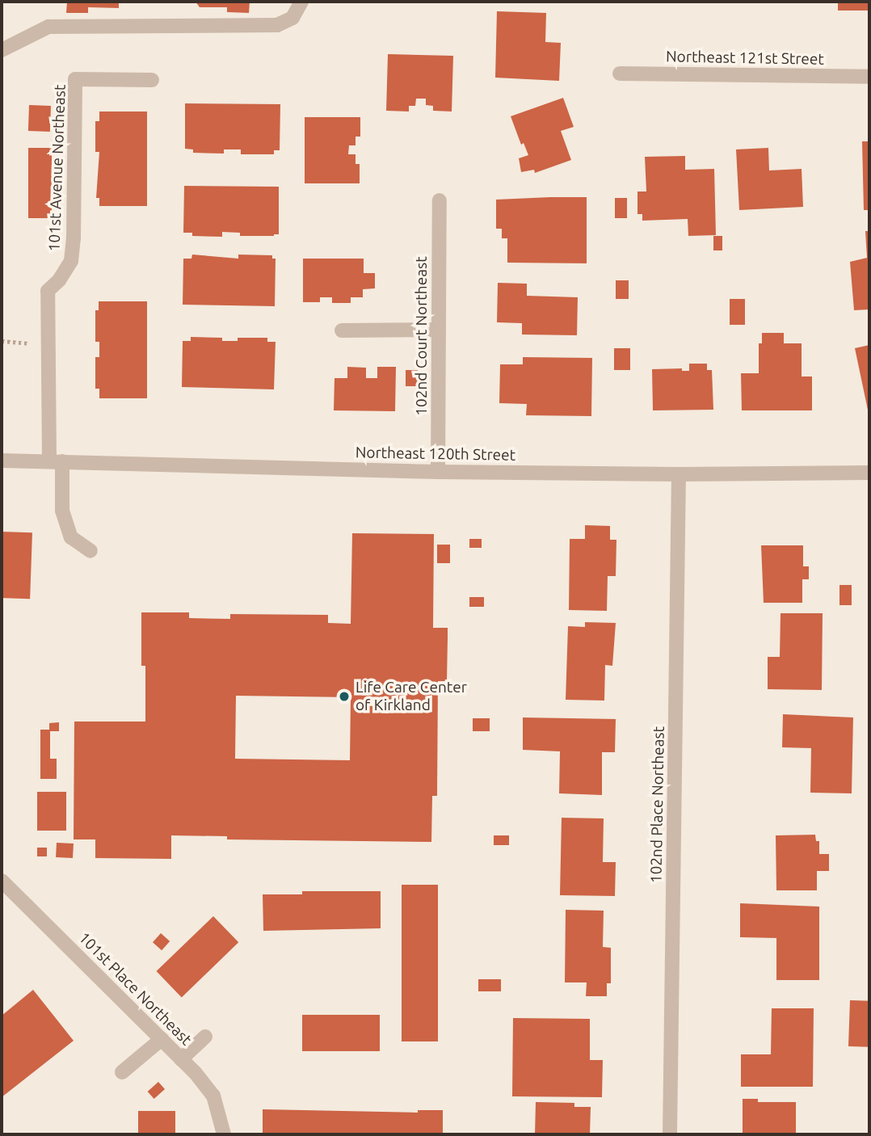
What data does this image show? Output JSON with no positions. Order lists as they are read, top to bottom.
{
  "streets": {
    "street": [
      "Northeast 121st Street",
      "101st Avenue Northeast",
      "102nd Court Northeast",
      "Northeast 120th Street",
      "102nd Place Northeast",
      "101st Place Northeast"
    ]
  },
  "crossings": [
    ["101st Avenue Northeast", "Northeast 120th Street"],
    ["102nd Court Northeast", "Northeast 120th Street"],
    ["Northeast 120th Street", "102nd Place Northeast"]
  ],
  "places": ["Life Care Center of Kirkland"]
}
